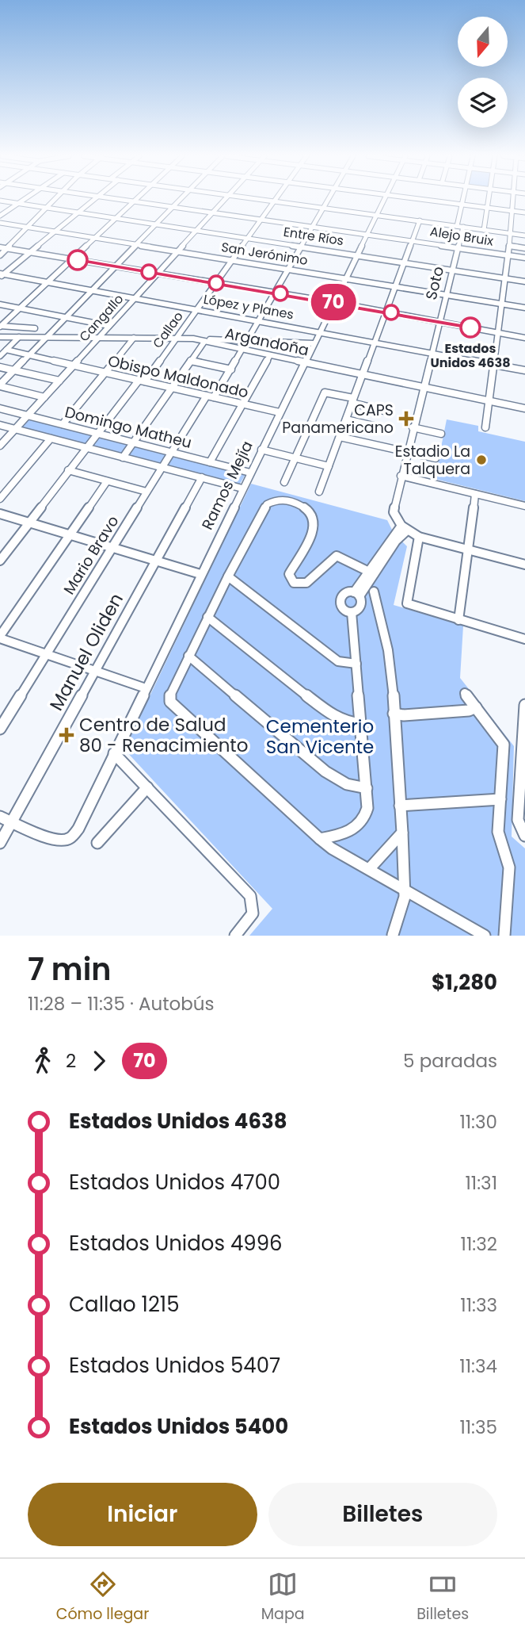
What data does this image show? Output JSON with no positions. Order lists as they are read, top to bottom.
{
  "streets": {
    "street": [
      "Entre Ríos",
      "Alejo Bruix",
      "San Jerónimo",
      "Soto",
      "López y Planes",
      "Cangallo",
      "Callao",
      "Argandoña",
      "Obispo Maldonado",
      "Domingo Matheu",
      "Ramos Mejía",
      "Mario Bravo",
      "Manuel Oliden"
    ]
  },
  "crossings": [
    ["Entre Ríos", "Soto"],
    ["Entre Ríos", "Cangallo"],
    ["Entre Ríos", "Callao"],
    ["Entre Ríos", "Ramos Mejía"],
    ["Entre Ríos", "Mario Bravo"],
    ["Alejo Bruix", "Soto"],
    ["Alejo Bruix", "Cangallo"],
    ["Alejo Bruix", "Callao"],
    ["Alejo Bruix", "Ramos Mejía"],
    ["Alejo Bruix", "Mario Bravo"],
    ["San Jerónimo", "Soto"],
    ["San Jerónimo", "Cangallo"],
    ["San Jerónimo", "Callao"],
    ["San Jerónimo", "Ramos Mejía"],
    ["San Jerónimo", "Mario Bravo"],
    ["Soto", "López y Planes"],
    ["Soto", "Argandoña"],
    ["López y Planes", "Cangallo"],
    ["López y Planes", "Callao"],
    ["López y Planes", "Ramos Mejía"],
    ["López y Planes", "Mario Bravo"],
    ["Cangallo", "Argandoña"],
    ["Cangallo", "Obispo Maldonado"],
    ["Cangallo", "Domingo Matheu"],
    ["Callao", "Argandoña"],
    ["Callao", "Obispo Maldonado"],
    ["Callao", "Domingo Matheu"],
    ["Argandoña", "Ramos Mejía"],
    ["Argandoña", "Mario Bravo"],
    ["Obispo Maldonado", "Ramos Mejía"],
    ["Obispo Maldonado", "Mario Bravo"],
    ["Domingo Matheu", "Ramos Mejía"],
    ["Domingo Matheu", "Mario Bravo"],
    ["Domingo Matheu", "Manuel Oliden"],
    ["Ramos Mejía", "Manuel Oliden"]
  ],
  "parks": ["Cementerio San Vicente"],
  "places": {
    "other": ["Estados Unidos 4638", "Estadio La Talquera"],
    "health": ["CAPS Panamericano", "Centro de Salud 80 - Renacimiento"]
  },
  "lines": ["bus line 70"],
  "north": "bottom",
  "page": {
    "on_map": "70",
    "heading": ["7 min", "11:28 – 11:35 · Autobús", "$1,280"],
    "legs": ["2", "70", "5 paradas"],
    "list": [
      {
        "name": "Estados Unidos 4638",
        "value": "11:30"
      },
      {
        "name": "Estados Unidos 4700",
        "value": "11:31"
      },
      {
        "name": "Estados Unidos 4996",
        "value": "11:32"
      },
      {
        "name": "Callao 1215",
        "value": "11:33"
      },
      {
        "name": "Estados Unidos 5407",
        "value": "11:34"
      },
      {
        "name": "Estados Unidos 5400",
        "value": "11:35"
      }
    ],
    "buttons": ["Iniciar", "Billetes"],
    "tabs": ["Cómo llegar", "Mapa", "Billetes"]
  }
}
